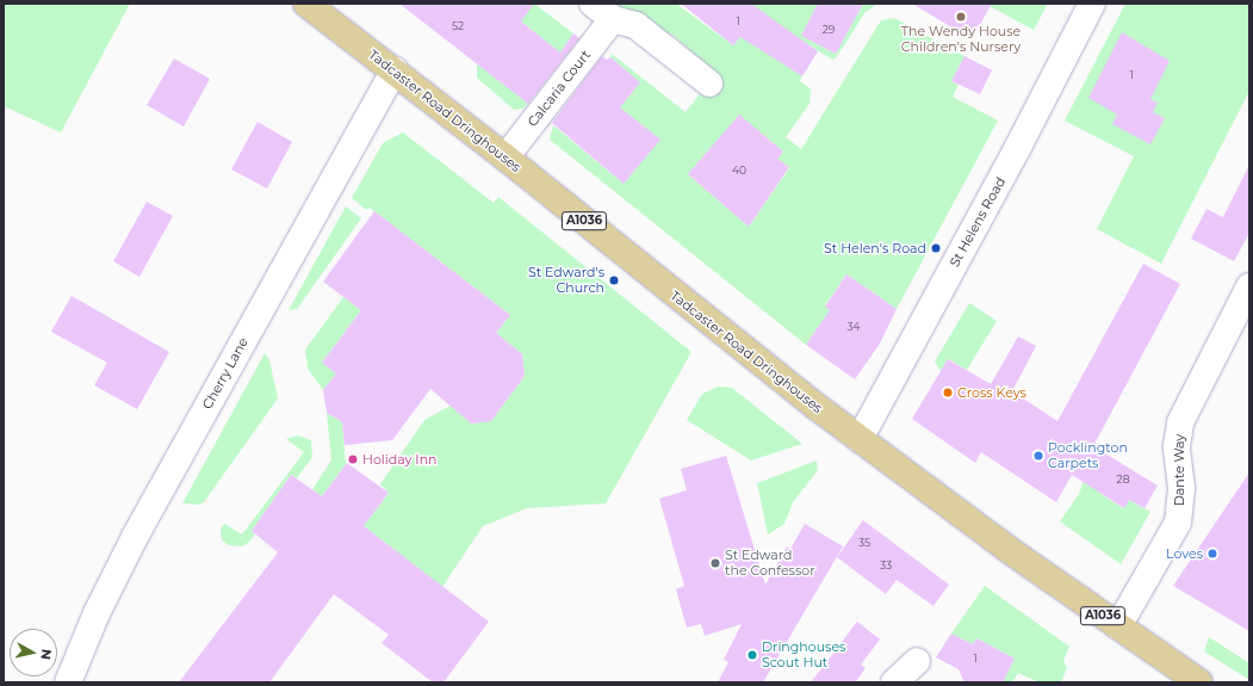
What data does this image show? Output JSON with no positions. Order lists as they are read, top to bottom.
{
  "streets": {
    "main road": ["Tadcaster Road Dringhouses", "A1036"],
    "street": [
      "Calcaria Court",
      "St Helens Road",
      "Cherry Lane",
      "Dante Way"
    ]
  },
  "crossings": [
    ["Calcaria Court", "Tadcaster Road Dringhouses"],
    ["Tadcaster Road Dringhouses", "St Helens Road"],
    ["Tadcaster Road Dringhouses", "Cherry Lane"],
    ["Tadcaster Road Dringhouses", "Dante Way"]
  ],
  "places": [
    "The Wendy House Children's Nursery",
    "St Helen's Road",
    "St Edward's Church",
    "Cross Keys",
    "Pocklington Carpets",
    "Holiday Inn",
    "Loves",
    "St Edward the Confessor",
    "Dringhouses Scout Hut"
  ],
  "house_numbers": [
    "1",
    "52",
    "29",
    "1",
    "40",
    "34",
    "28",
    "35",
    "33",
    "1"
  ],
  "north": "right"
}
